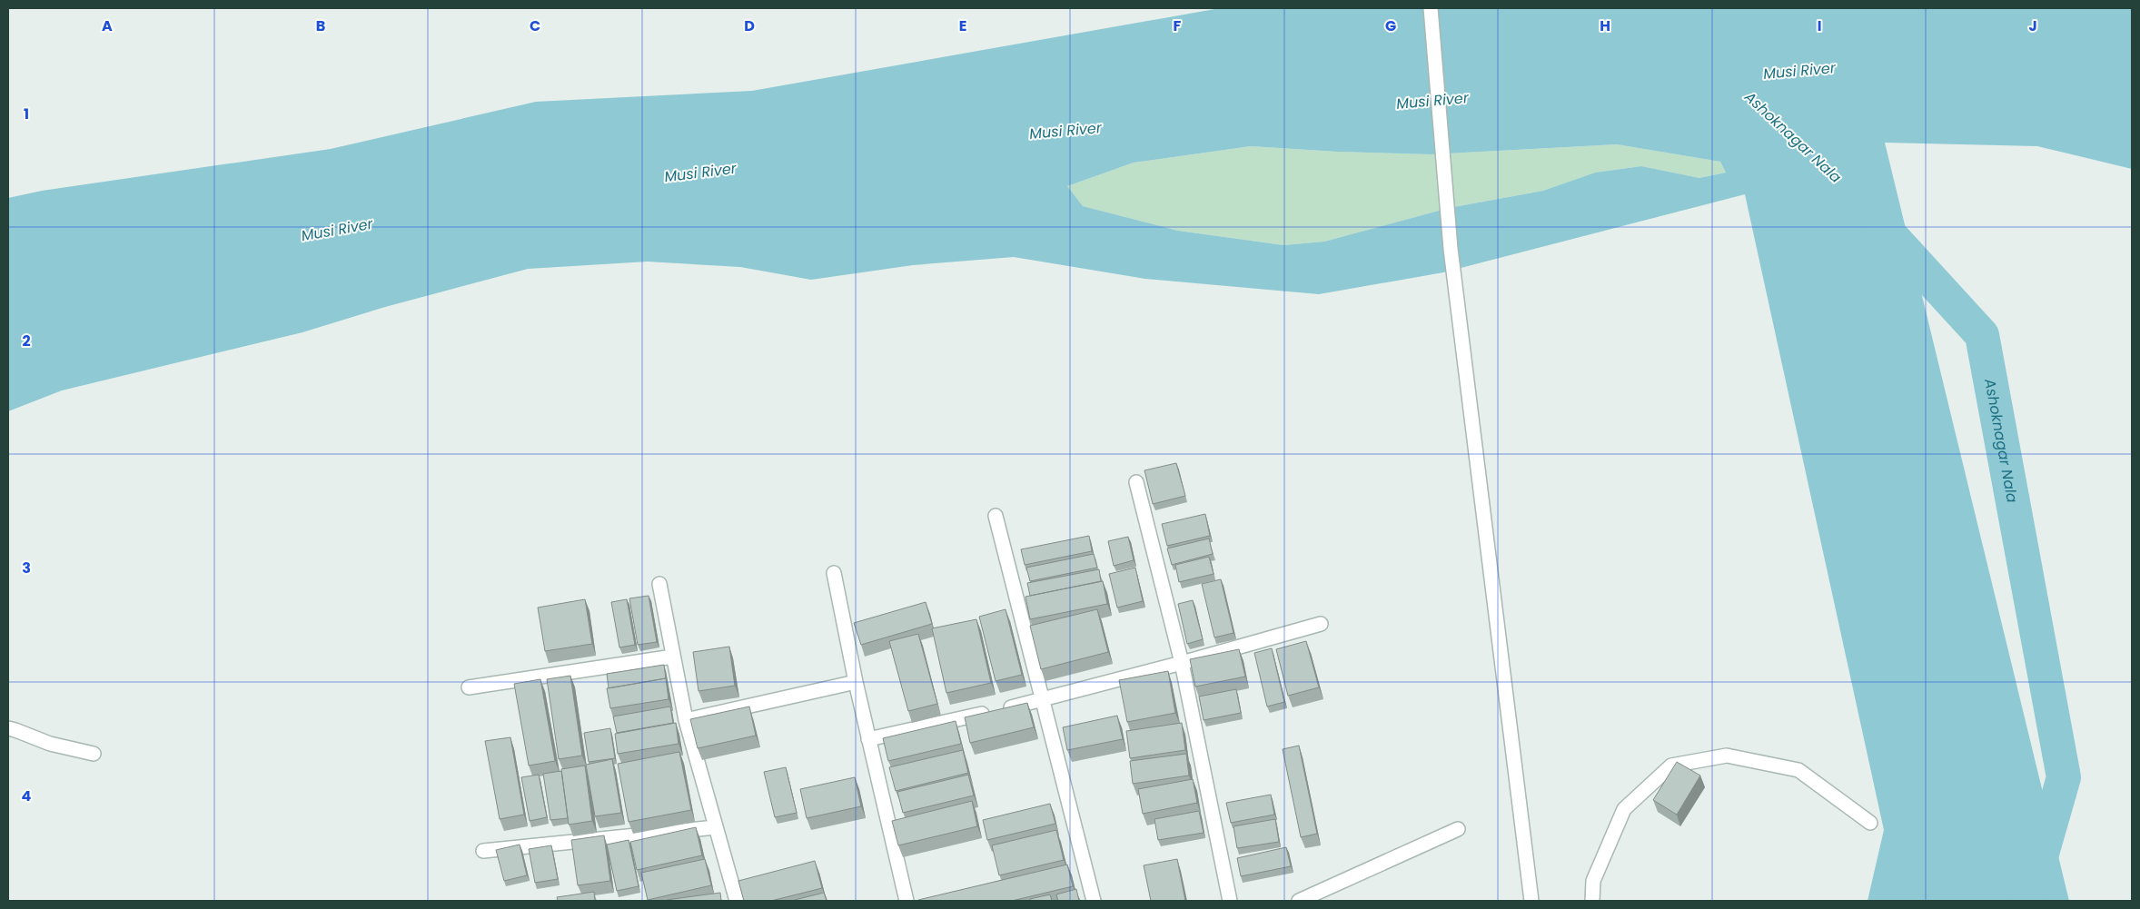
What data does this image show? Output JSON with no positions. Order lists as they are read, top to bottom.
{
  "water": ["Musi River", "Ashoknagar Nala"],
  "grid": {
    "columns": [
      "A",
      "B",
      "C",
      "D",
      "E",
      "F",
      "G",
      "H",
      "I",
      "J"
    ],
    "rows": [
      "1",
      "2",
      "3",
      "4"
    ]
  }
}
